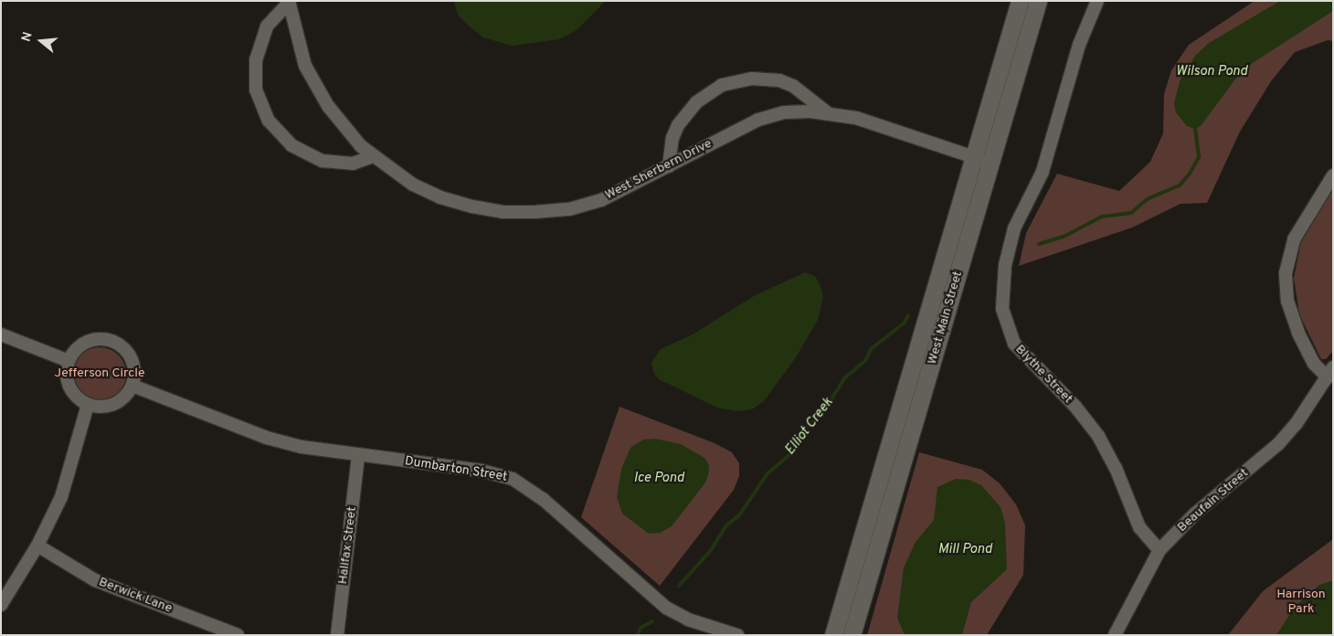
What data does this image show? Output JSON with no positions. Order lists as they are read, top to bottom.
{
  "streets": {
    "street": [
      "West Sherbern Drive",
      "West Main Street",
      "Blythe Street",
      "Dumbarton Street",
      "Beaufain Street",
      "Halifax Street",
      "Berwick Lane"
    ]
  },
  "crossings": [
    ["West Sherbern Drive", "West Main Street"],
    ["Blythe Street", "Beaufain Street"],
    ["Dumbarton Street", "Halifax Street"]
  ],
  "water": [
    "Wilson Pond",
    "Elliot Creek",
    "Ice Pond",
    "Mill Pond"
  ],
  "parks": ["Jefferson Circle", "Harrison Park"],
  "north": "left"
}
